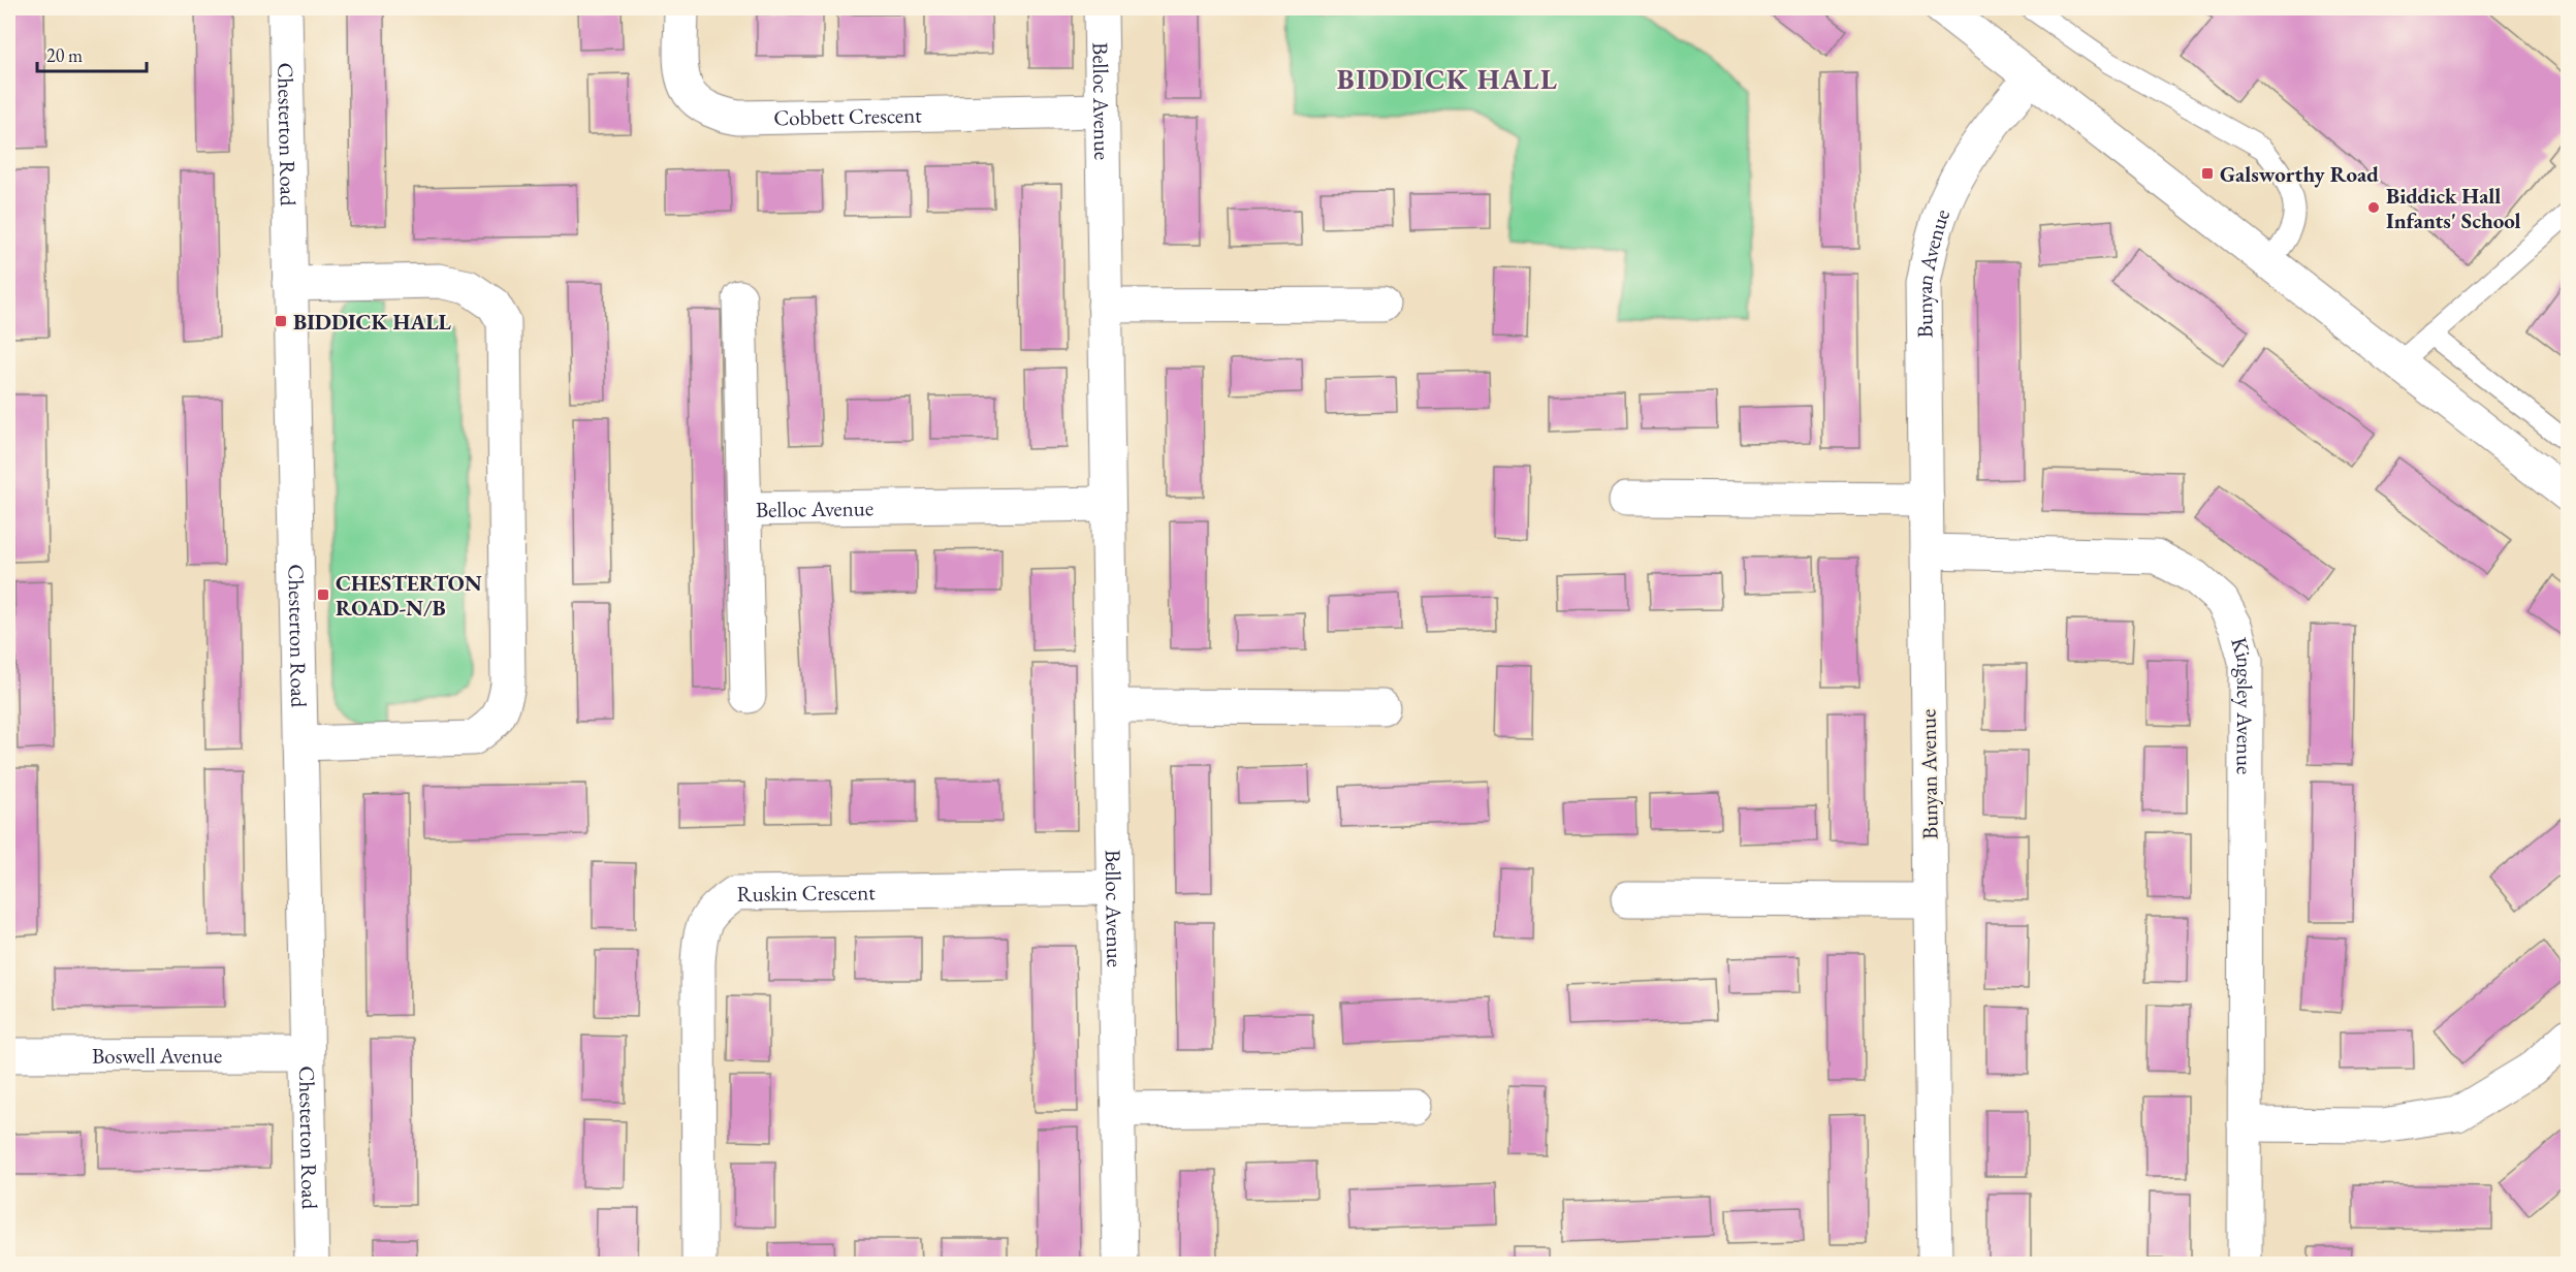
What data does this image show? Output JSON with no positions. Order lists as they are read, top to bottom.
{
  "streets": {
    "street": [
      "Belloc Avenue",
      "Cobbett Crescent",
      "Chesterton Road",
      "Bunyan Avenue",
      "Kingsley Avenue",
      "Ruskin Crescent",
      "Boswell Avenue"
    ]
  },
  "crossings": [
    ["Belloc Avenue", "Cobbett Crescent"],
    ["Belloc Avenue", "Ruskin Crescent"],
    ["Chesterton Road", "Boswell Avenue"],
    ["Bunyan Avenue", "Kingsley Avenue"]
  ],
  "districts": ["BIDDICK HALL"],
  "places": {
    "transit": ["Galsworthy Road", "BIDDICK HALL", "CHESTERTON ROAD-N/B"],
    "other": ["Biddick Hall Infants' School"]
  },
  "scale_bar": "20 m"
}
